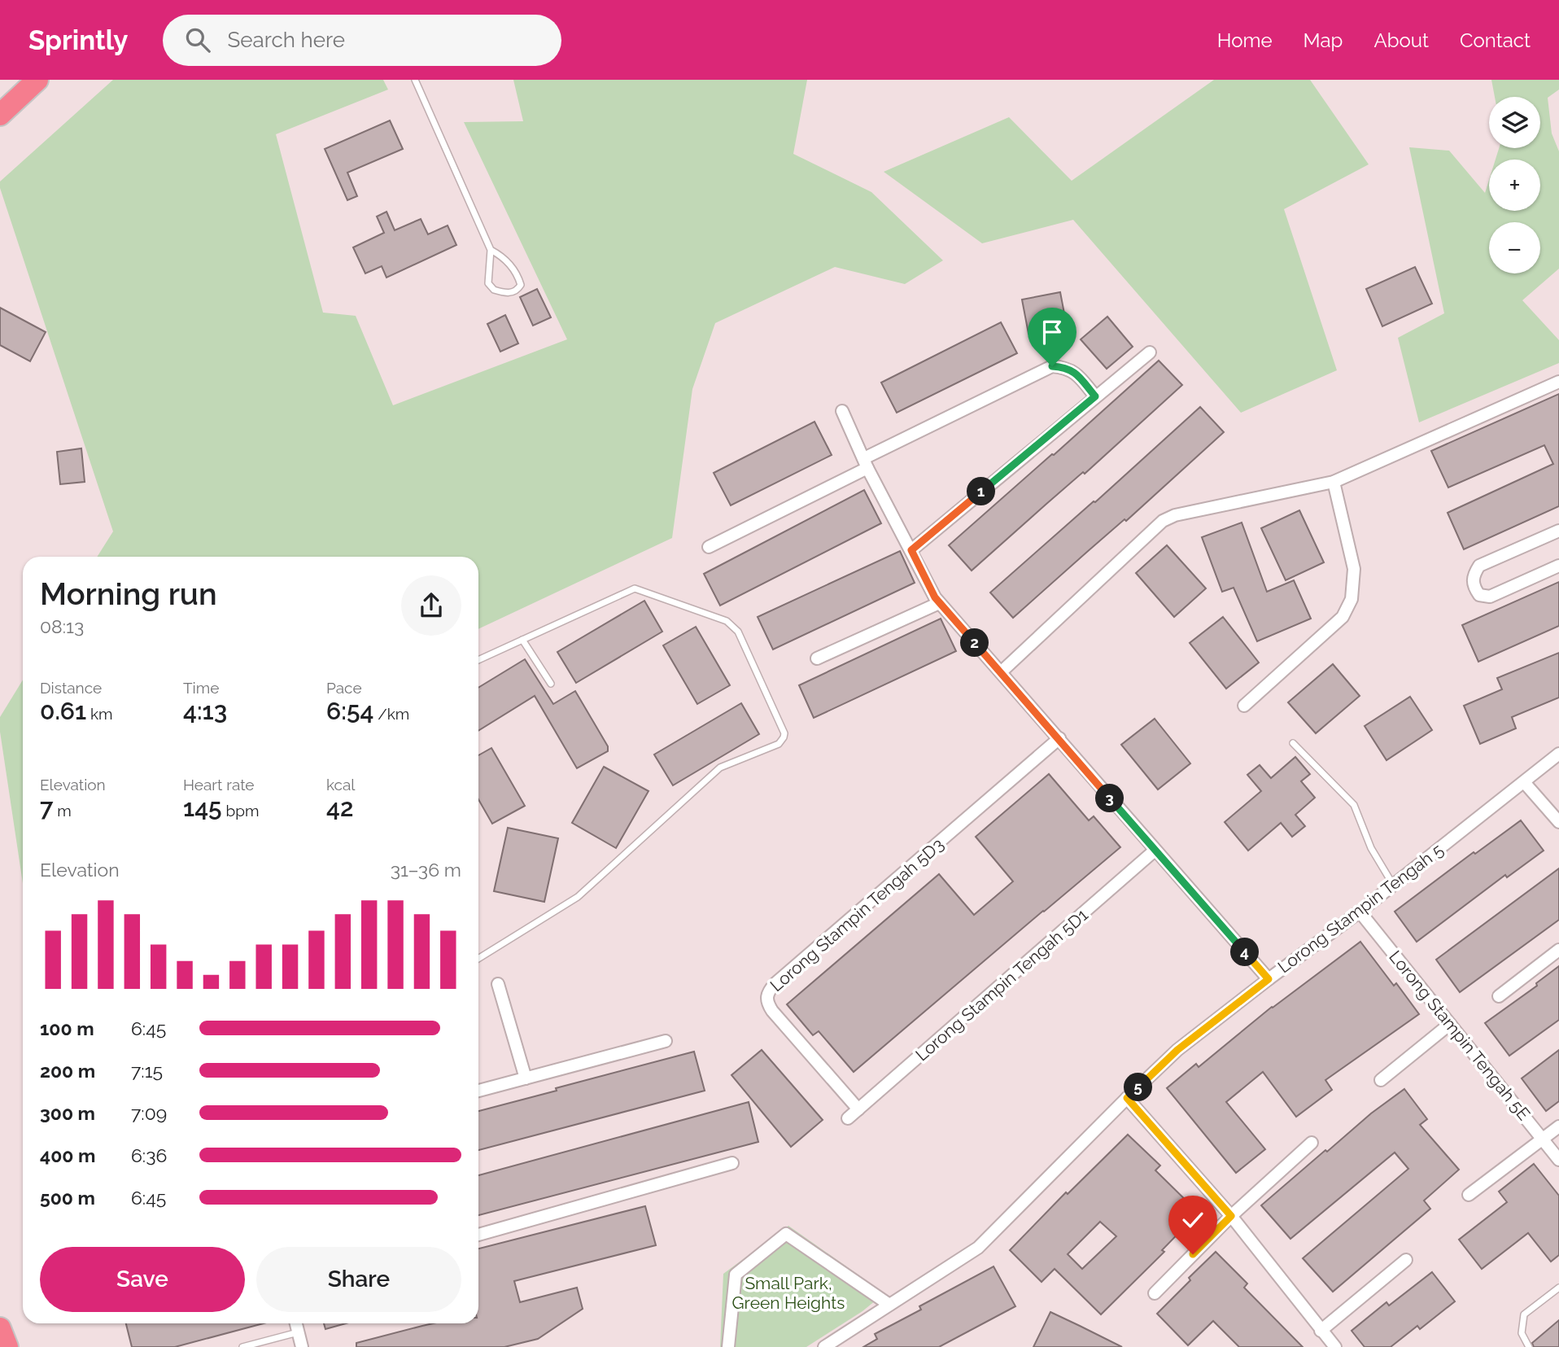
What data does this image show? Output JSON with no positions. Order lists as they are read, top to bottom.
{
  "streets": {
    "street": [
      "Lorong Stampin Tengah 5",
      "Lorong Stampin Tengah 5D3",
      "Lorong Stampin Tengah 5D1",
      "Lorong Stampin Tengah 5E"
    ]
  },
  "crossings": [
    ["Lorong Stampin Tengah 5", "Lorong Stampin Tengah 5E"],
    ["Lorong Stampin Tengah 5D3", "Lorong Stampin Tengah 5D1"]
  ],
  "parks": ["Small Park, Green Heights"],
  "page": {
    "header": "Sprintly",
    "search": "Search here",
    "nav": [
      "Home",
      "Map",
      "About",
      "Contact"
    ],
    "map_buttons": ["+", "−"],
    "pins": [
      "1",
      "2",
      "3",
      "4",
      "5"
    ],
    "heading": ["Morning run", "08:13"],
    "stats": [
      ["Distance", "0.61 km"],
      ["Time", "4:13"],
      ["Pace", "6:54 /km"],
      ["Elevation", "7 m"],
      ["Heart rate", "145 bpm"],
      ["kcal", "42"]
    ],
    "chart": ["Elevation", "31–36 m"],
    "list": [
      {
        "name": "100 m",
        "note": "6:45"
      },
      {
        "name": "200 m",
        "note": "7:15"
      },
      {
        "name": "300 m",
        "note": "7:09"
      },
      {
        "name": "400 m",
        "note": "6:36"
      },
      {
        "name": "500 m",
        "note": "6:45"
      }
    ],
    "buttons": ["Save", "Share"]
  }
}
